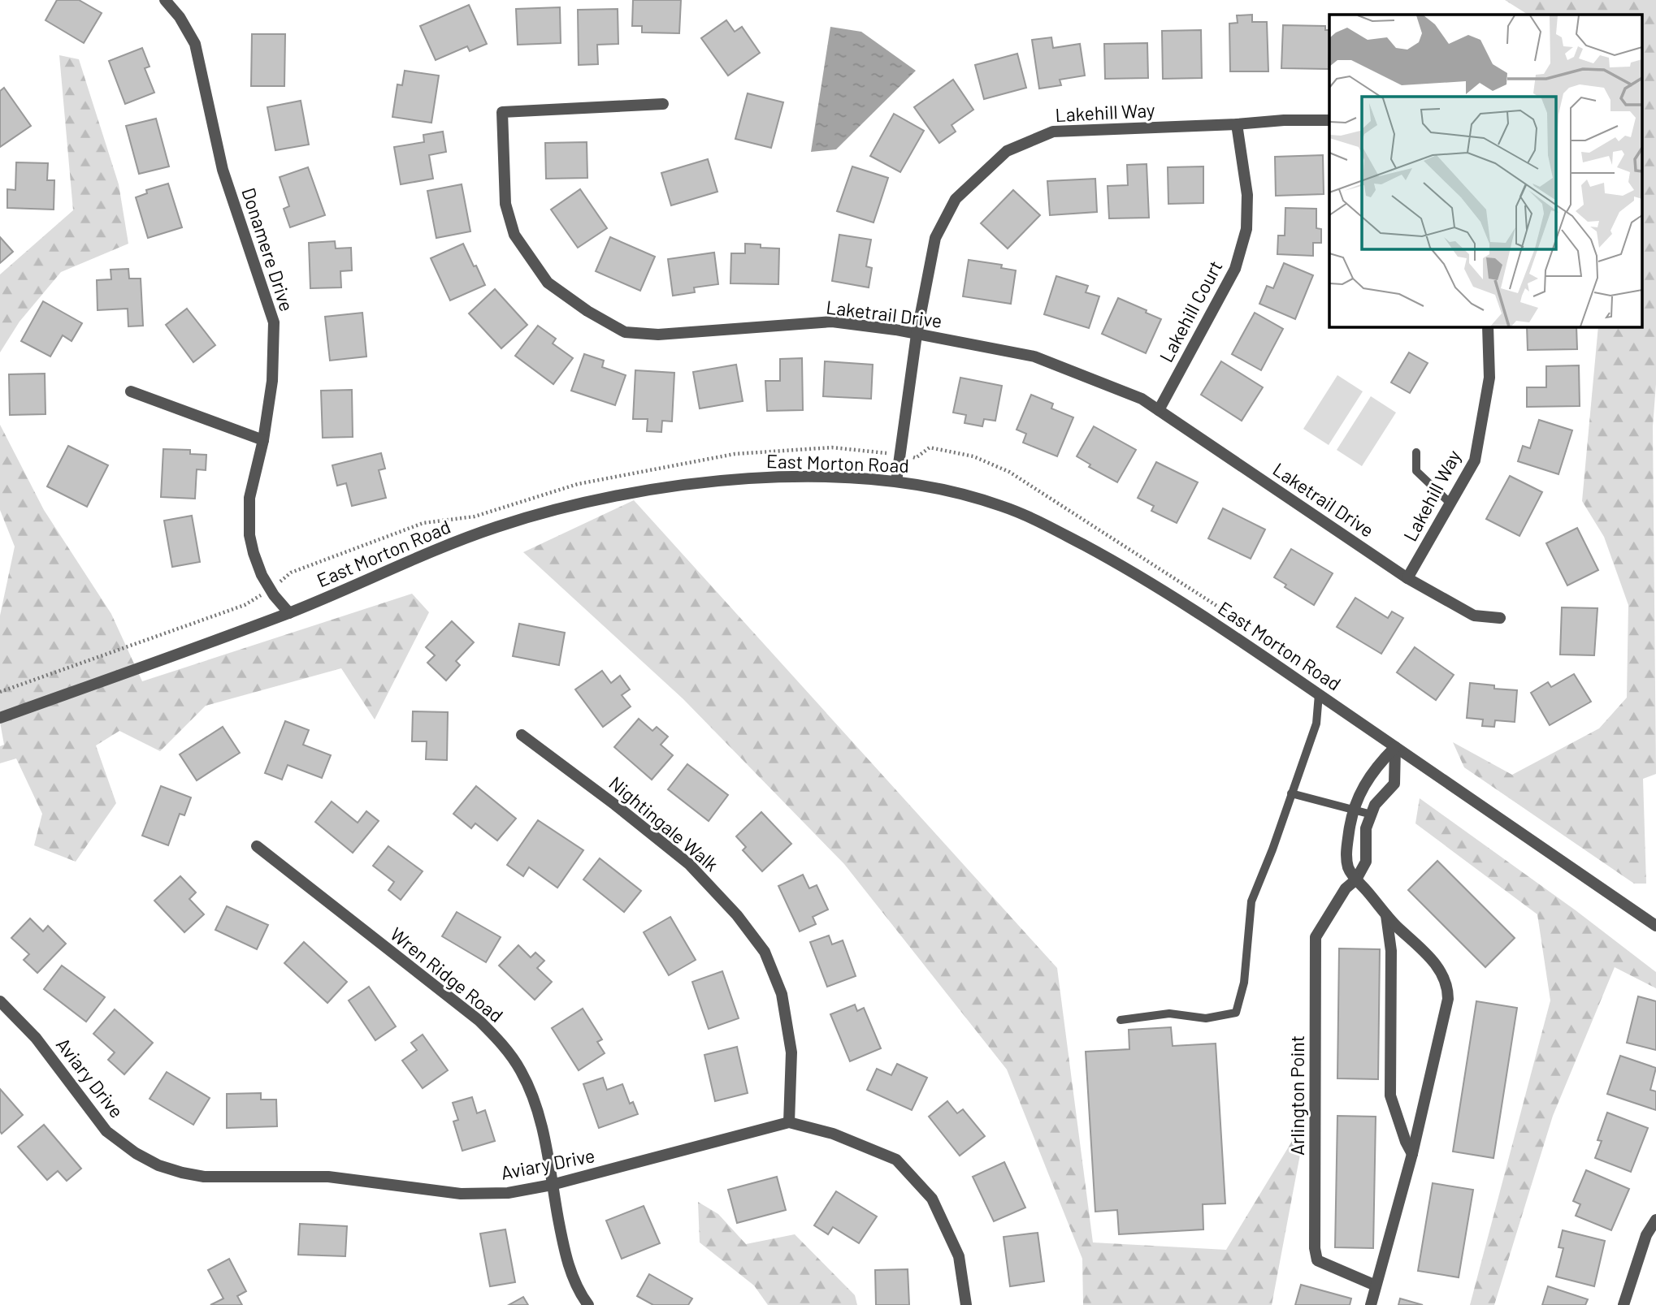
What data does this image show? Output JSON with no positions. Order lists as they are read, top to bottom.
{
  "streets": {
    "street": [
      "Lakehill Way",
      "Donamere Drive",
      "Lakehill Court",
      "Laketrail Drive",
      "East Morton Road",
      "Nightingale Walk",
      "Wren Ridge Road",
      "Aviary Drive",
      "Arlington Point"
    ]
  },
  "crossings": [
    ["Lakehill Way", "Lakehill Court"],
    ["Lakehill Way", "Laketrail Drive"],
    ["Lakehill Way", "East Morton Road"],
    ["Donamere Drive", "East Morton Road"],
    ["Lakehill Court", "Laketrail Drive"],
    ["East Morton Road", "Arlington Point"],
    ["Nightingale Walk", "Aviary Drive"],
    ["Wren Ridge Road", "Aviary Drive"]
  ]
}
